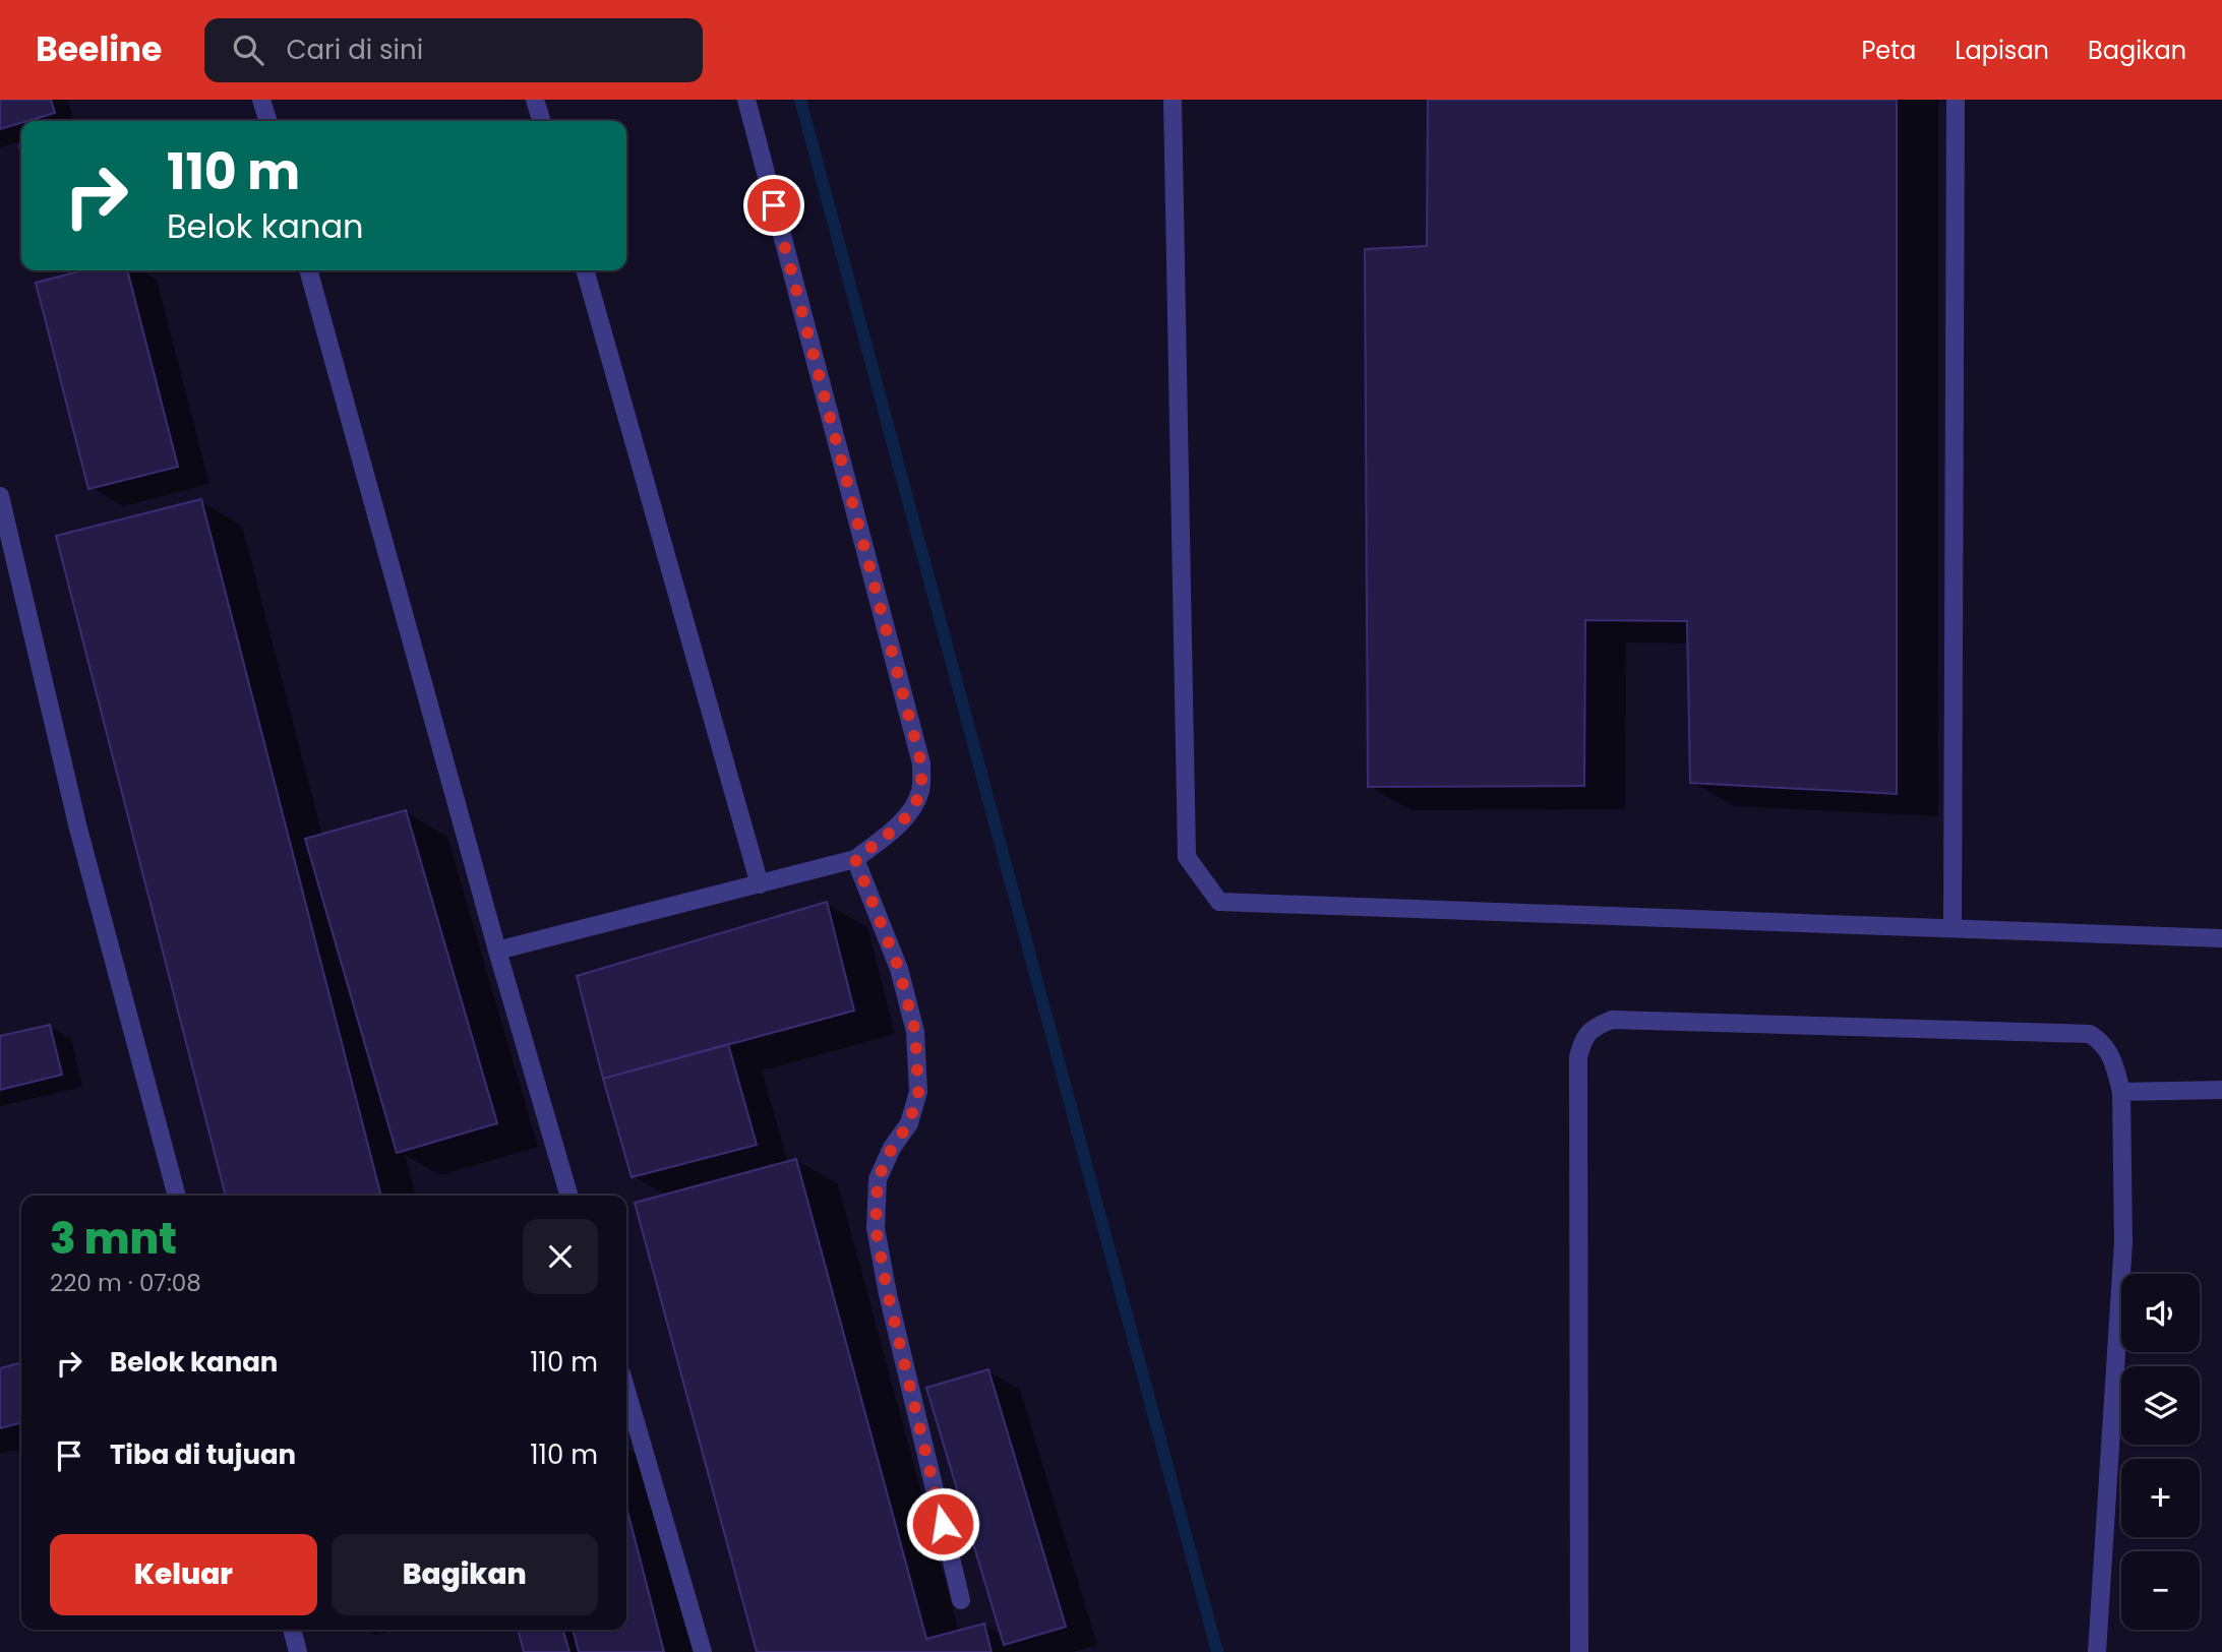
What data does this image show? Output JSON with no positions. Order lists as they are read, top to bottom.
{
  "page": {
    "header": "Beeline",
    "search": "Cari di sini",
    "nav": ["Peta", "Lapisan", "Bagikan"],
    "turn": ["110 m", "Belok kanan"],
    "heading": ["3 mnt", "220 m · 07:08"],
    "map_buttons": ["+", "−"],
    "list": [
      {
        "name": "Belok kanan",
        "value": "110 m"
      },
      {
        "name": "Tiba di tujuan",
        "value": "110 m"
      }
    ],
    "buttons": ["Keluar", "Bagikan"]
  }
}
